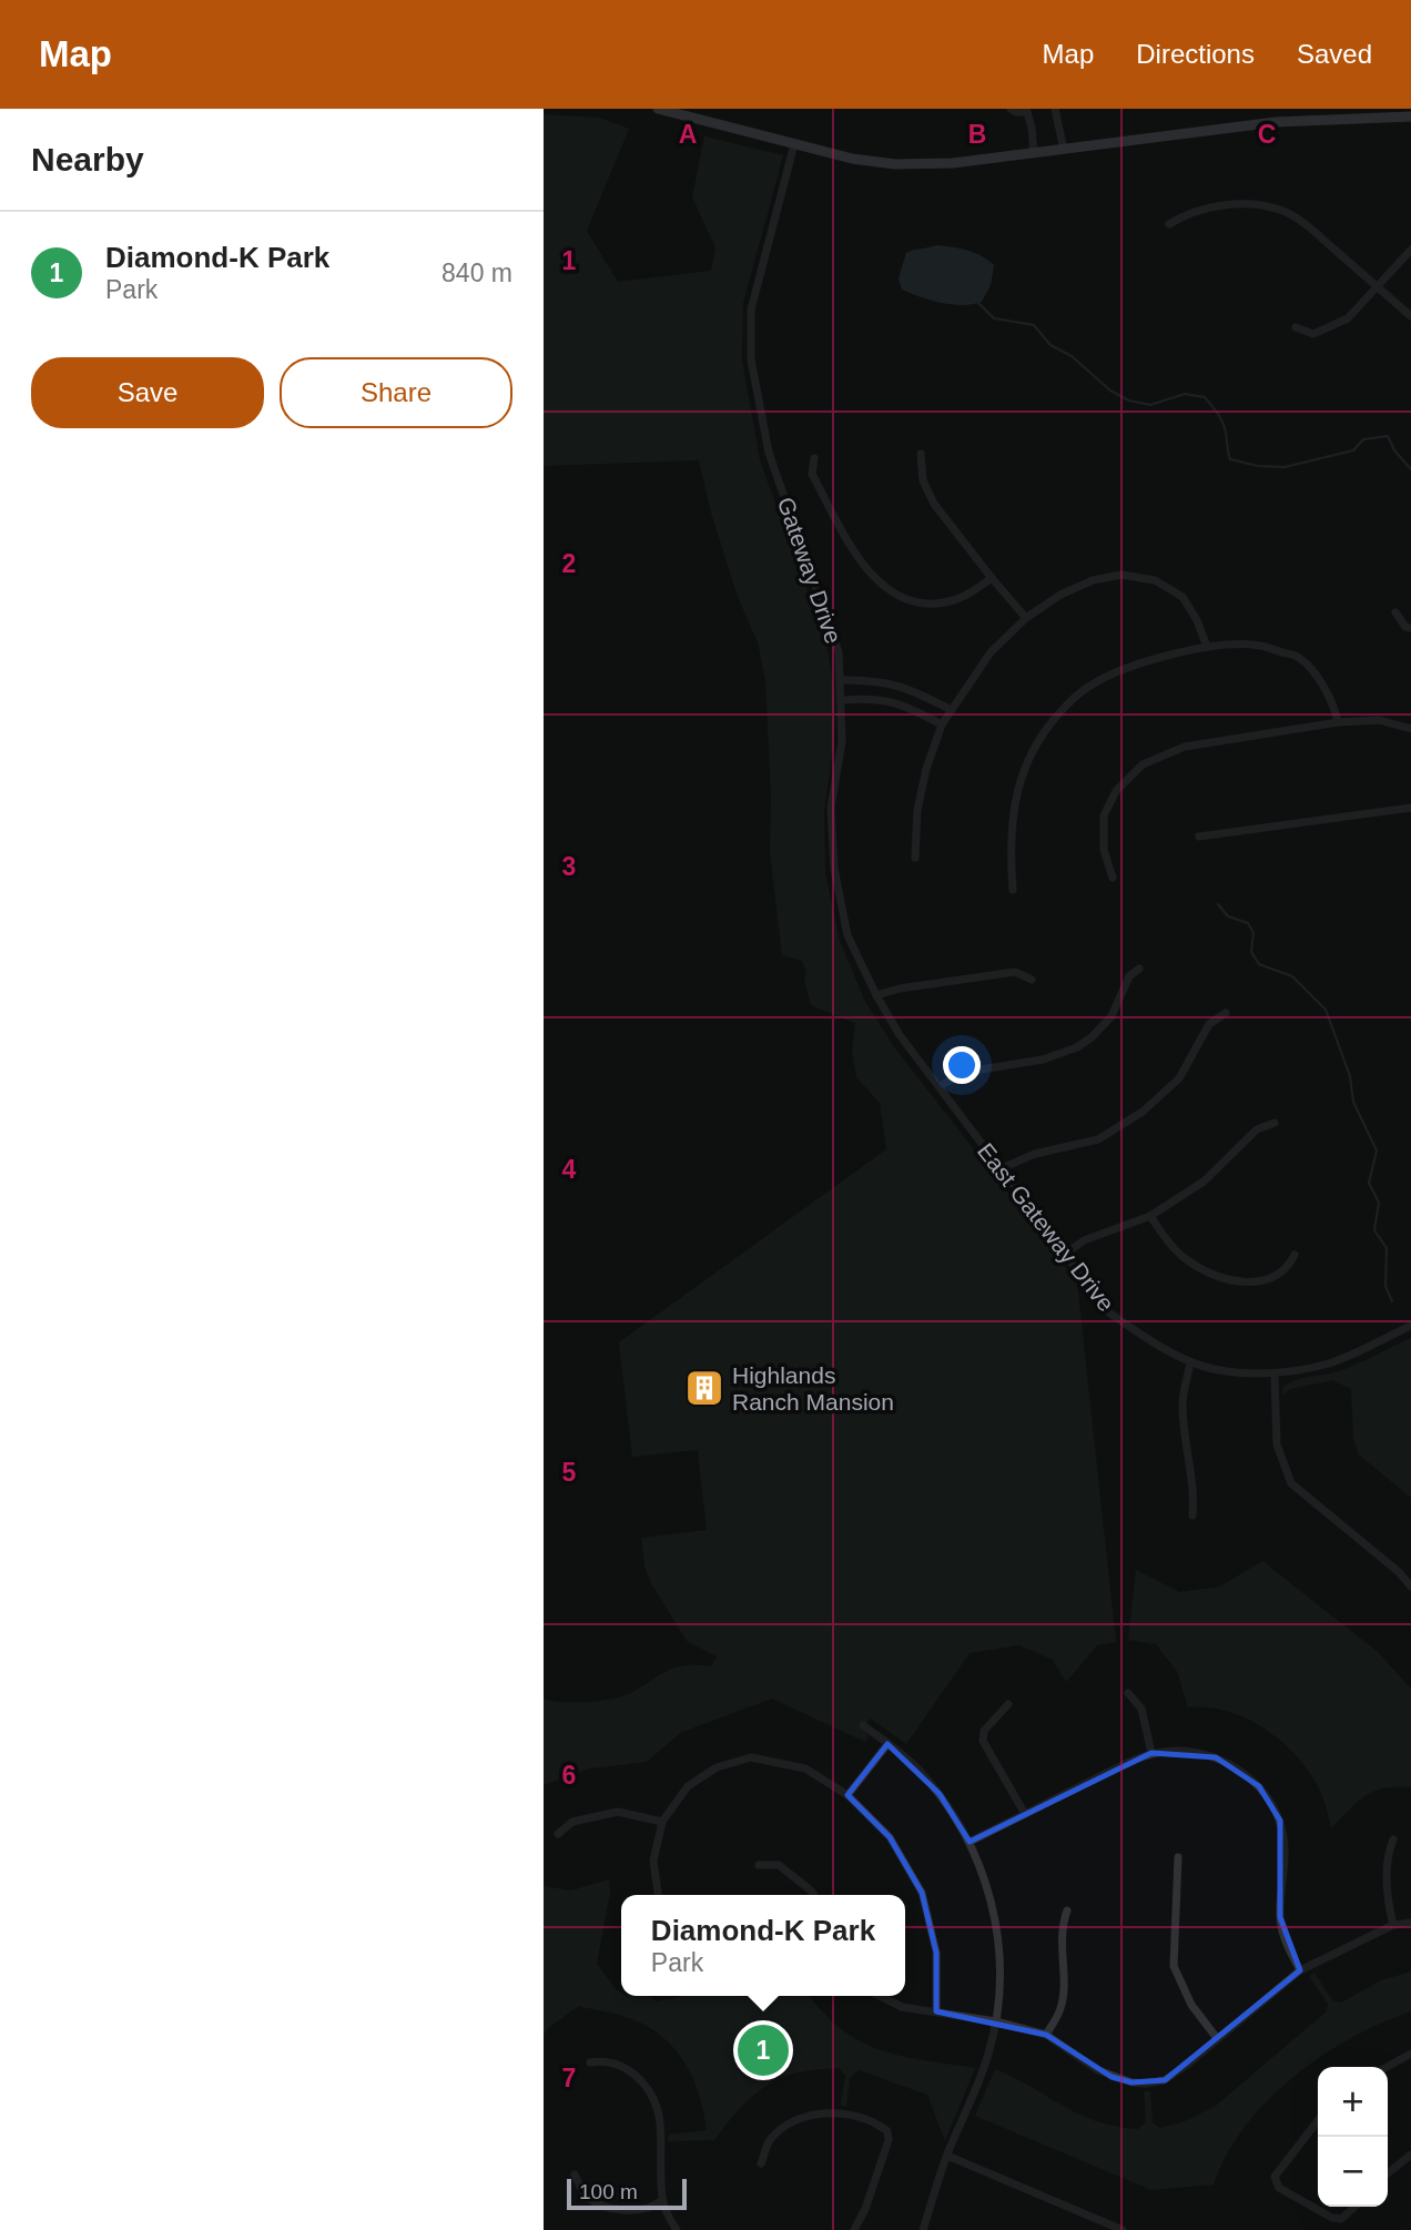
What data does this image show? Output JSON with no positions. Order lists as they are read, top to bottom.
{
  "streets": {
    "street": ["Gateway Drive", "East Gateway Drive"]
  },
  "crossings": [
    ["Gateway Drive", "East Gateway Drive"]
  ],
  "places": {
    "building": ["Highlands Ranch Mansion"]
  },
  "scale_bar": "100 m",
  "page": {
    "header": "Map",
    "nav": ["Map", "Directions", "Saved"],
    "heading": "Nearby",
    "list": [
      {
        "mark": "1",
        "name": "Diamond-K Park",
        "note": "Park",
        "value": "840 m"
      }
    ],
    "buttons": ["Save", "Share"],
    "popup": ["Diamond-K Park", "Park"],
    "pins": "1",
    "map_buttons": ["+", "−"],
    "scale": "100 m"
  },
  "grid": {
    "columns": ["A", "B", "C"],
    "rows": [
      "1",
      "2",
      "3",
      "4",
      "5",
      "6",
      "7"
    ]
  }
}
